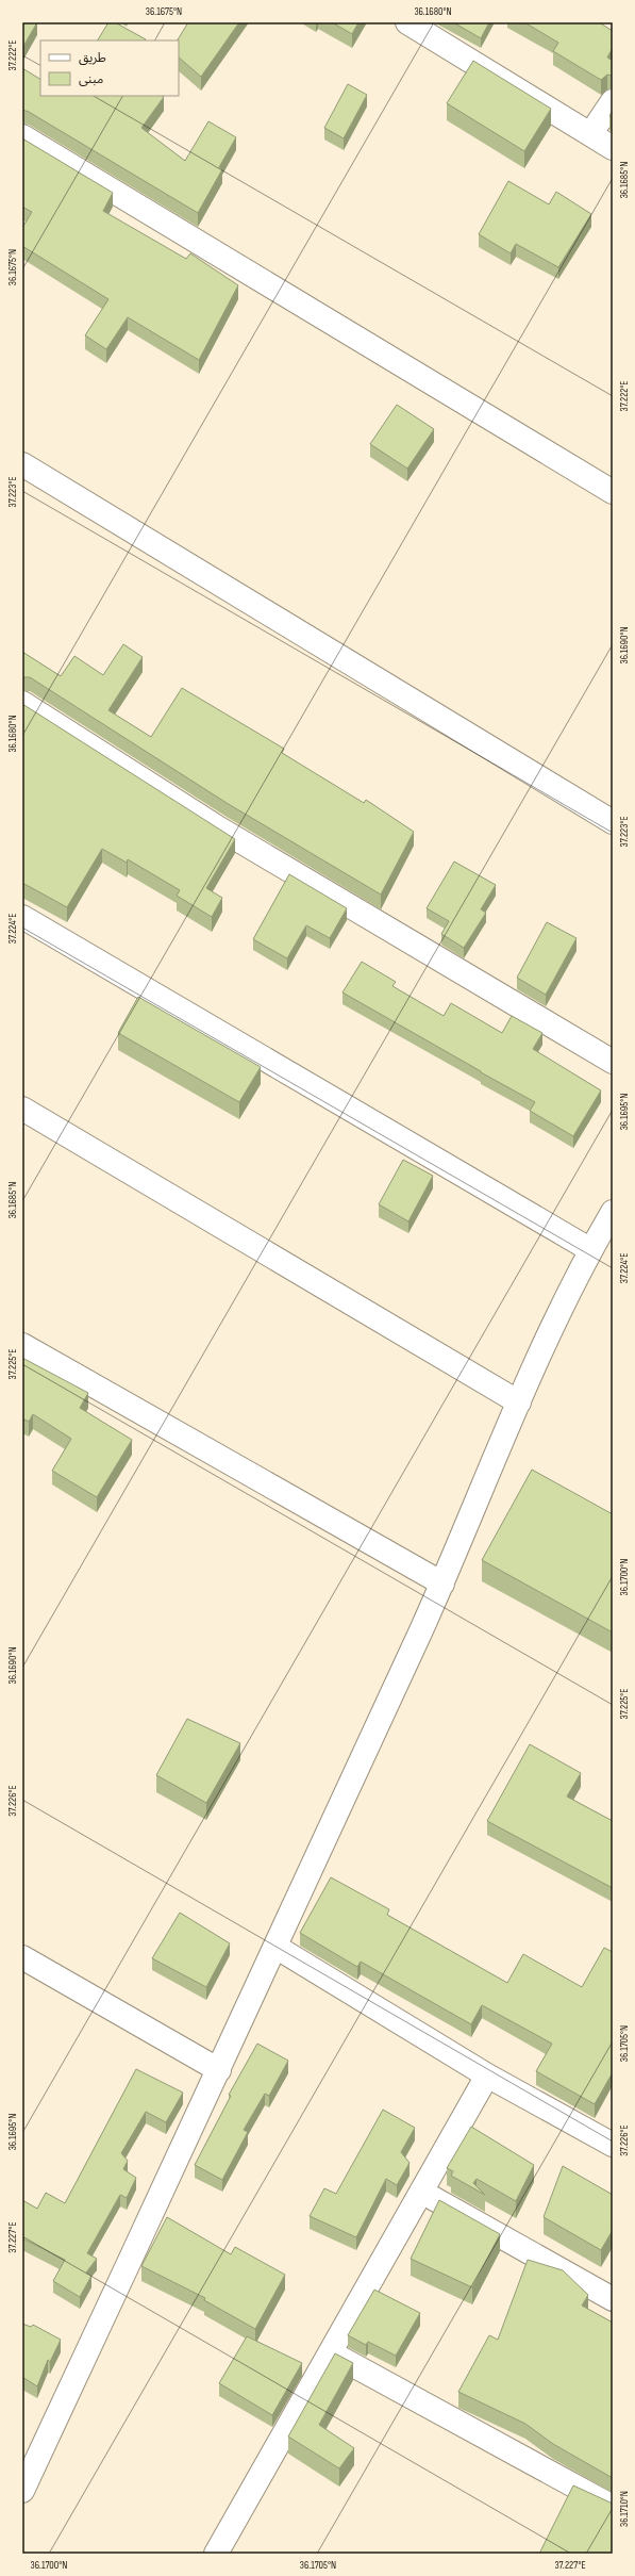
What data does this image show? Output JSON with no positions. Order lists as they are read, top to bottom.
{
  "legend": ["طريق", "مبنى"],
  "coordinates": [
    "36.1675°N",
    "36.1680°N",
    "37.222°E",
    "36.1685°N",
    "37.223°E",
    "36.1690°N",
    "37.224°E",
    "36.1695°N",
    "37.225°E",
    "36.1700°N",
    "37.226°E",
    "36.1705°N",
    "37.227°E",
    "36.1710°N"
  ]
}
